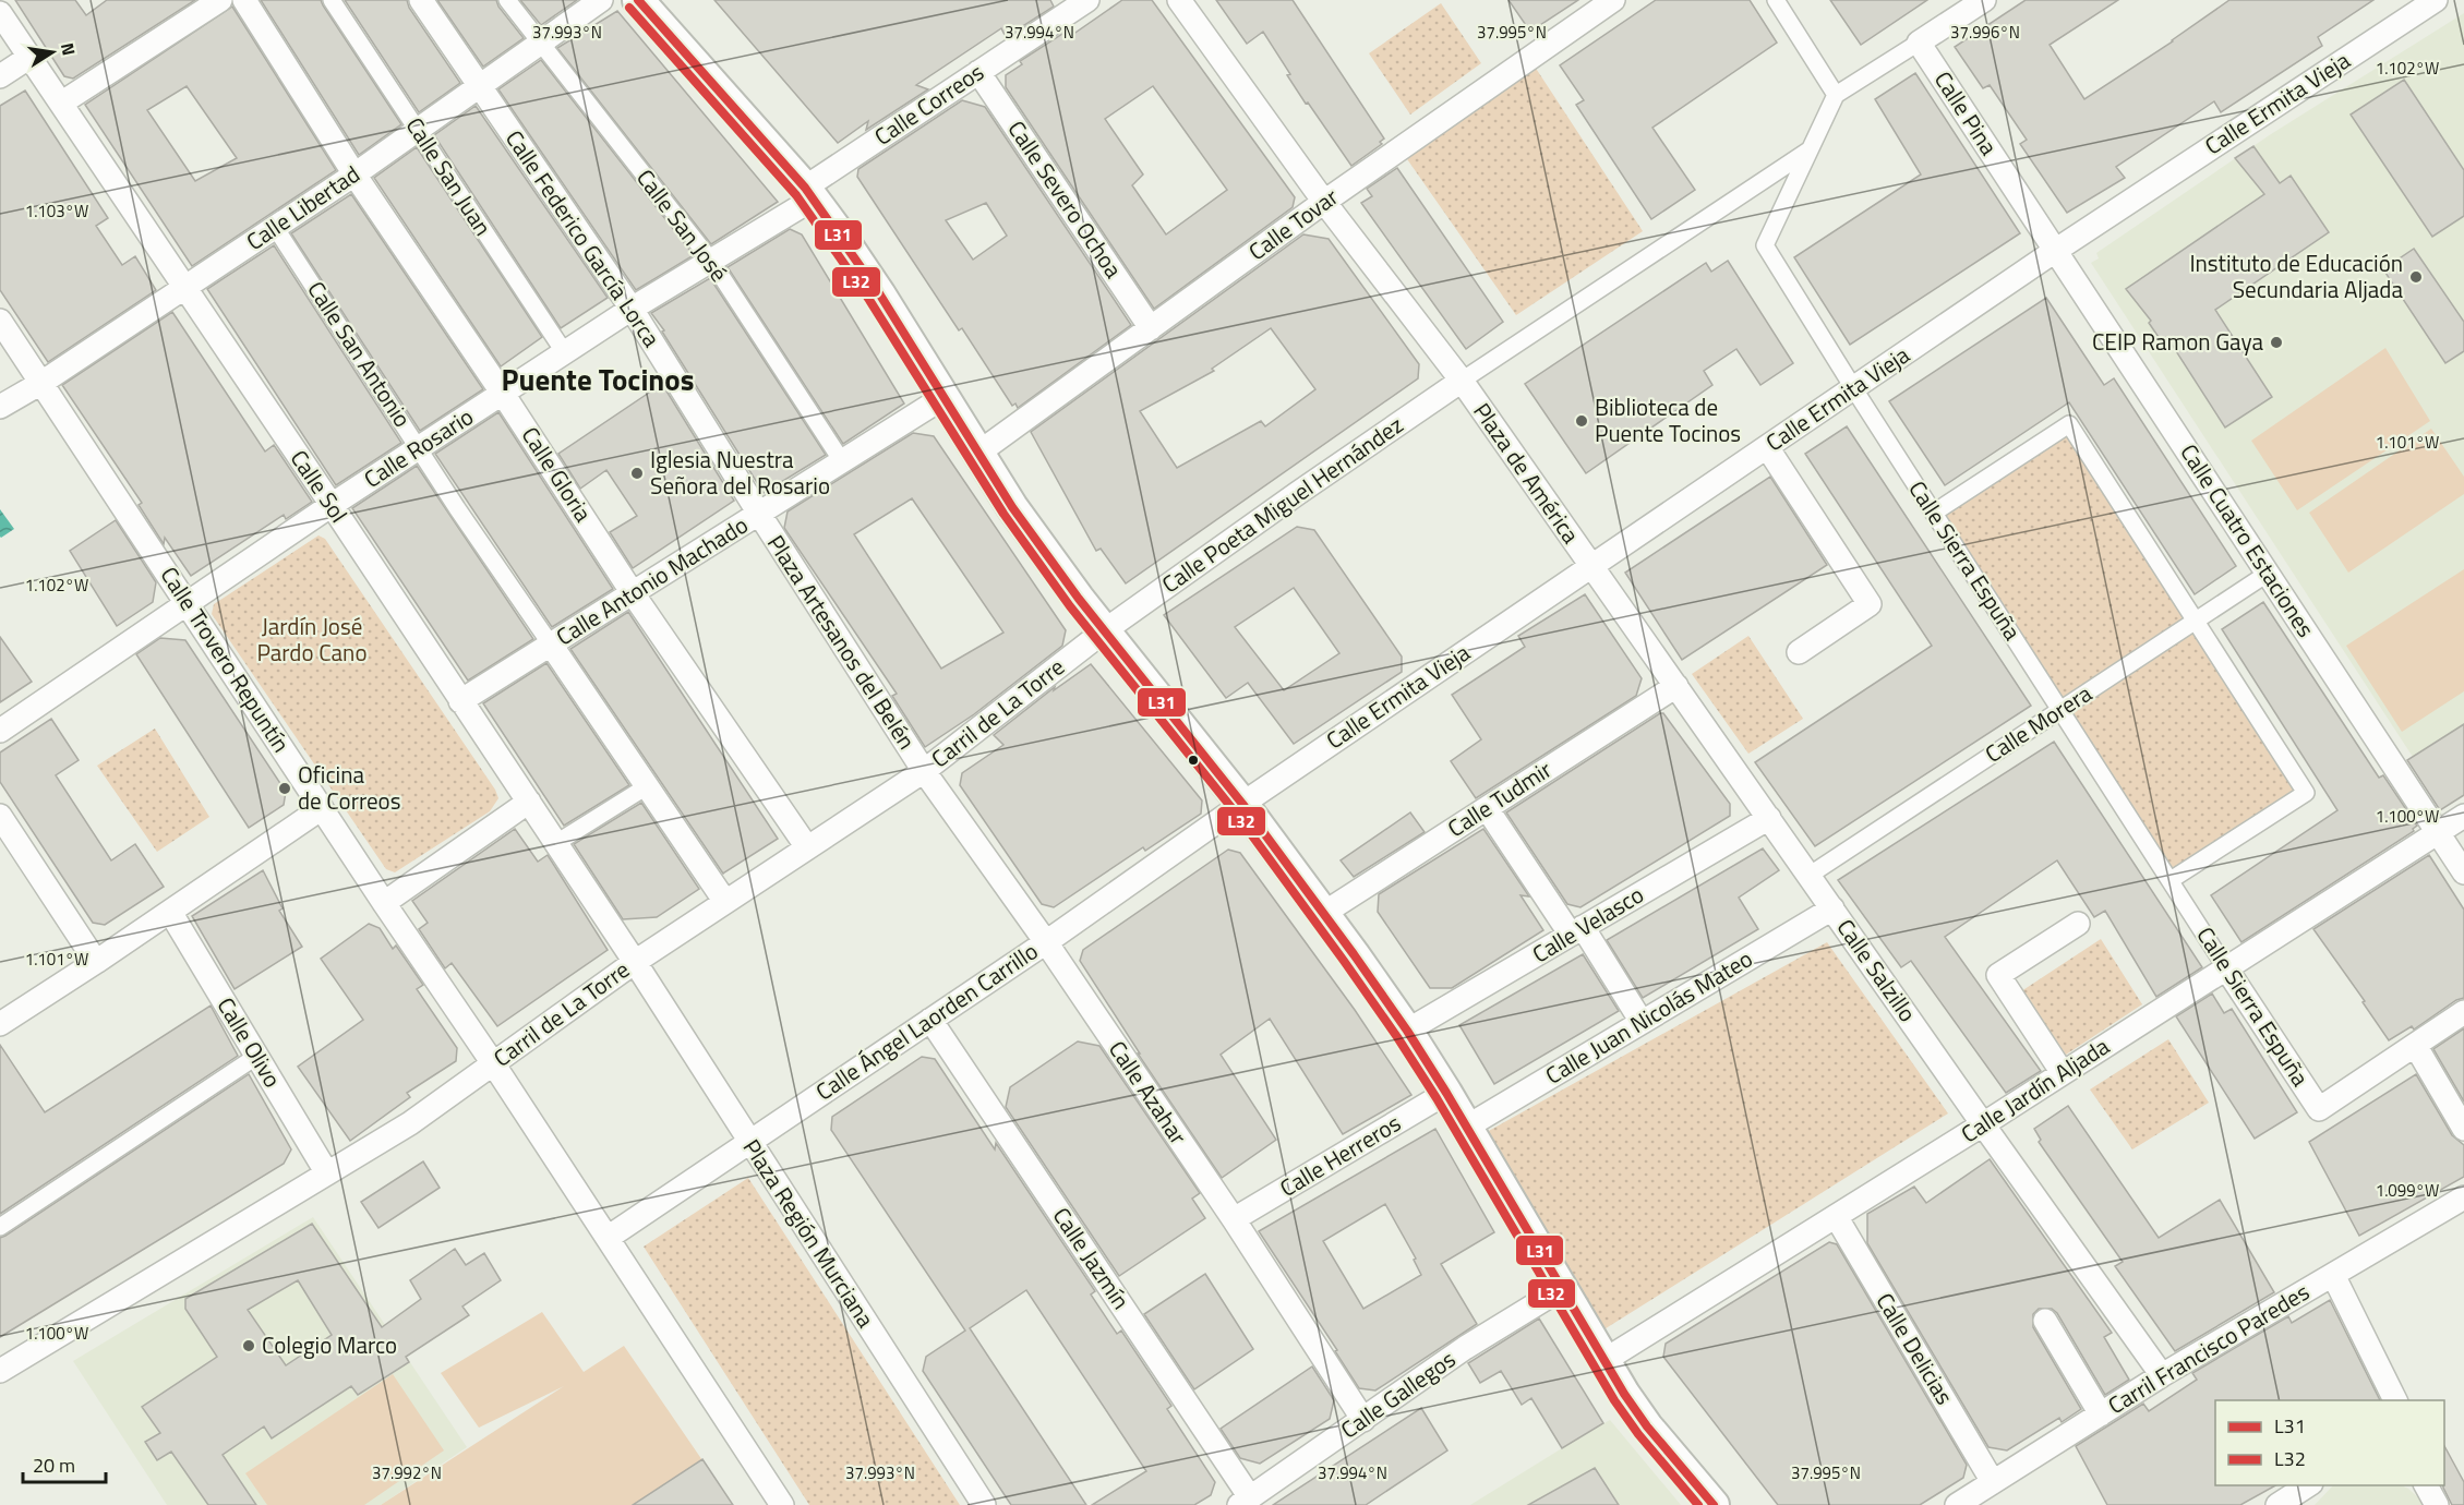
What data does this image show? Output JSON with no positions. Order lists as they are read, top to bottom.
{
  "streets": {
    "street": [
      "Calle Ermita Vieja",
      "Calle Correos",
      "Calle Pina",
      "Calle San Juan",
      "Calle Severo Ochoa",
      "Calle Libertad",
      "Calle Tovar",
      "Calle San José",
      "Calle Federico García Lorca",
      "Calle San Antonio",
      "Calle Rosario",
      "Plaza de América",
      "Calle Gloria",
      "Calle Sol",
      "Calle Poeta Miguel Hernández",
      "Calle Cuatro Estaciones",
      "Calle Sierra Espuña",
      "Calle Antonio Machado",
      "Plaza Artesanos del Belén",
      "Calle Trovero Repuntín",
      "Carril de La Torre",
      "Calle Morera",
      "Calle Tudmir",
      "Calle Velasco",
      "Calle Salzillo",
      "Calle Juan Nicolás Mateo",
      "Calle Ángel Laorden Carrillo",
      "Calle Olivo",
      "Calle Jardín Aljada",
      "Calle Azahar",
      "Calle Herreros",
      "Plaza Región Murciana",
      "Calle Jazmín",
      "Calle Delicias",
      "Carril Francisco Paredes",
      "Calle Gallegos"
    ]
  },
  "crossings": [
    ["Calle Ermita Vieja", "Calle Pina"],
    ["Calle Ermita Vieja", "Plaza de América"],
    ["Calle Ermita Vieja", "Calle Cuatro Estaciones"],
    ["Calle Ermita Vieja", "Calle Sierra Espuña"],
    ["Calle Ermita Vieja", "Calle Salzillo"],
    ["Calle Ermita Vieja", "Calle Ángel Laorden Carrillo"],
    ["Calle Correos", "Calle Severo Ochoa"],
    ["Calle Correos", "Calle Rosario"],
    ["Calle Pina", "Calle Cuatro Estaciones"],
    ["Calle San Juan", "Calle Libertad"],
    ["Calle San Juan", "Calle Rosario"],
    ["Calle Severo Ochoa", "Calle Tovar"],
    ["Calle Libertad", "Calle San José"],
    ["Calle Libertad", "Calle Federico García Lorca"],
    ["Calle Libertad", "Calle San Antonio"],
    ["Calle Libertad", "Calle Gloria"],
    ["Calle Libertad", "Calle Sol"],
    ["Calle Libertad", "Calle Trovero Repuntín"],
    ["Calle Tovar", "Plaza de América"],
    ["Calle San José", "Calle Rosario"],
    ["Calle San José", "Calle Antonio Machado"],
    ["Calle Federico García Lorca", "Calle Rosario"],
    ["Calle Federico García Lorca", "Calle Antonio Machado"],
    ["Calle Federico García Lorca", "Plaza Artesanos del Belén"],
    ["Calle San Antonio", "Calle Rosario"],
    ["Calle San Antonio", "Calle Antonio Machado"],
    ["Calle Rosario", "Calle Gloria"],
    ["Calle Rosario", "Calle Sol"],
    ["Calle Rosario", "Calle Trovero Repuntín"],
    ["Plaza de América", "Calle Poeta Miguel Hernández"],
    ["Plaza de América", "Calle Salzillo"],
    ["Calle Gloria", "Calle Antonio Machado"],
    ["Calle Gloria", "Carril de La Torre"],
    ["Calle Sol", "Calle Antonio Machado"],
    ["Calle Sol", "Carril de La Torre"],
    ["Calle Sol", "Plaza Región Murciana"],
    ["Calle Poeta Miguel Hernández", "Carril de La Torre"],
    ["Calle Cuatro Estaciones", "Calle Morera"],
    ["Calle Cuatro Estaciones", "Calle Jardín Aljada"],
    ["Calle Sierra Espuña", "Calle Morera"],
    ["Calle Sierra Espuña", "Calle Jardín Aljada"],
    ["Calle Antonio Machado", "Plaza Artesanos del Belén"],
    ["Plaza Artesanos del Belén", "Carril de La Torre"],
    ["Plaza Artesanos del Belén", "Calle Azahar"],
    ["Calle Trovero Repuntín", "Carril de La Torre"],
    ["Carril de La Torre", "Calle Olivo"],
    ["Carril de La Torre", "Calle Azahar"],
    ["Carril de La Torre", "Plaza Región Murciana"],
    ["Calle Morera", "Calle Salzillo"],
    ["Calle Tudmir", "Calle Salzillo"],
    ["Calle Velasco", "Calle Salzillo"],
    ["Calle Salzillo", "Calle Juan Nicolás Mateo"],
    ["Calle Salzillo", "Calle Jardín Aljada"],
    ["Calle Salzillo", "Carril Francisco Paredes"],
    ["Calle Ángel Laorden Carrillo", "Calle Azahar"],
    ["Calle Ángel Laorden Carrillo", "Plaza Región Murciana"],
    ["Calle Ángel Laorden Carrillo", "Calle Jazmín"],
    ["Calle Jardín Aljada", "Calle Delicias"],
    ["Calle Azahar", "Calle Herreros"],
    ["Calle Azahar", "Calle Gallegos"],
    ["Calle Jazmín", "Calle Gallegos"],
    ["Calle Delicias", "Carril Francisco Paredes"]
  ],
  "districts": ["Puente Tocinos"],
  "parks": ["Jardín José Pardo Cano"],
  "places": [
    "Instituto de Educación Secundaria Aljada",
    "CEIP Ramon Gaya",
    "Biblioteca de Puente Tocinos",
    "Iglesia Nuestra Señora del Rosario",
    "Oficina de Correos",
    "Colegio Marco"
  ],
  "lines": ["transit line L31", "transit line L32"],
  "legend": ["L31", "L32"],
  "scale_bar": "20 m",
  "north": "right",
  "coordinates": [
    "37.993°N",
    "37.994°N",
    "37.995°N",
    "37.996°N",
    "1.102°W",
    "1.103°W",
    "1.101°W",
    "1.100°W",
    "1.099°W",
    "37.992°N"
  ]
}
